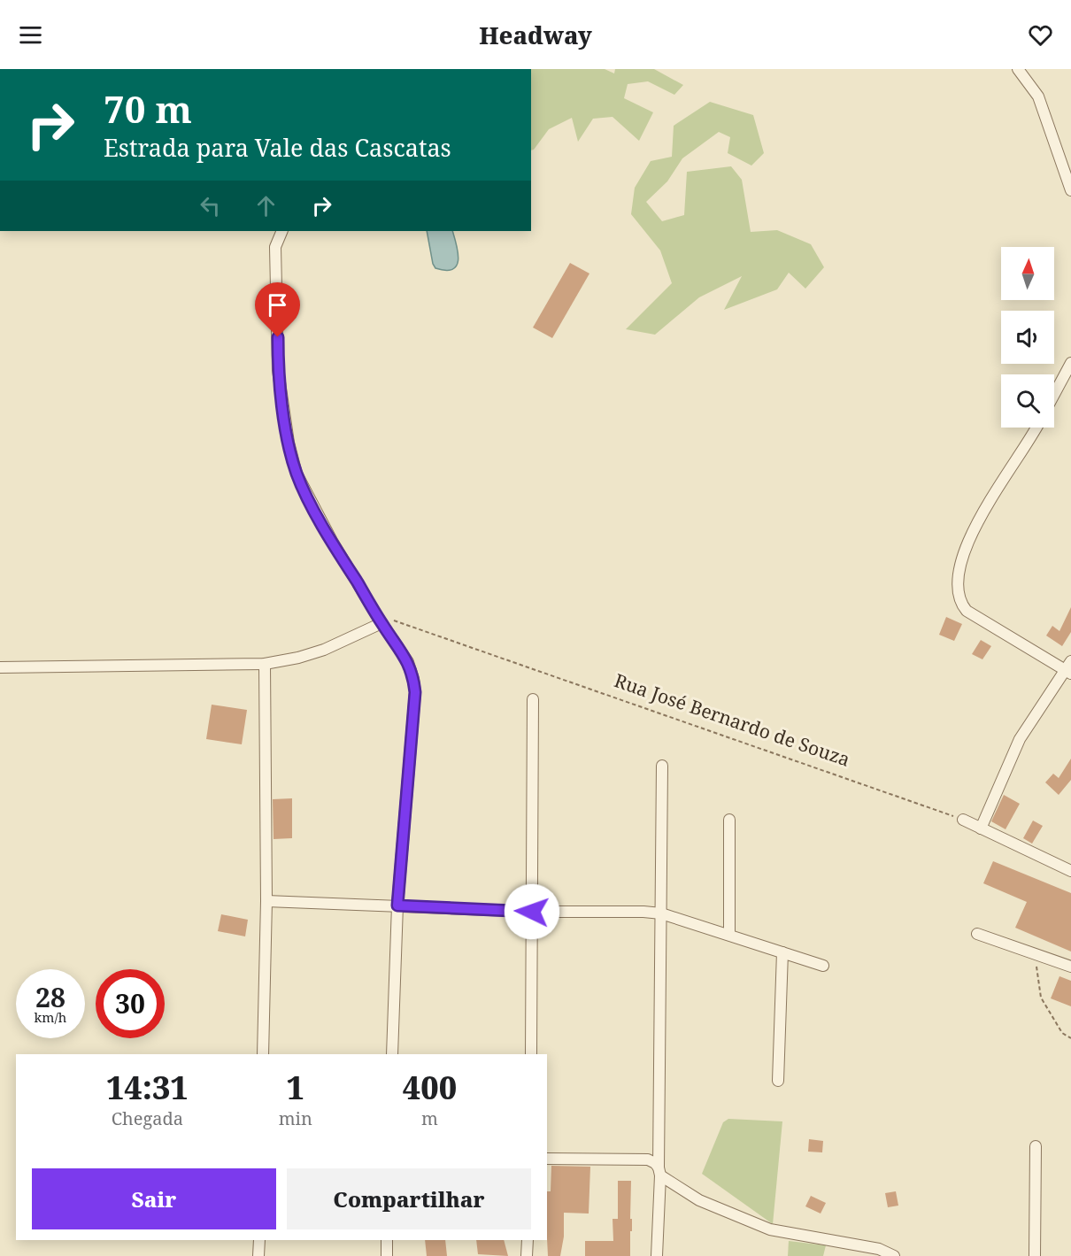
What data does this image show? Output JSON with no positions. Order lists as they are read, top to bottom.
{
  "streets": {
    "path": ["Rua José Bernardo de Souza"]
  },
  "north": "top",
  "page": {
    "header": "Headway",
    "turn": ["70 m", "Estrada para Vale das Cascatas"],
    "speed": "28 km/h",
    "limit": "30",
    "eta": [
      "14:31",
      "Chegada",
      "1",
      "min",
      "400",
      "m"
    ],
    "buttons": ["Sair", "Compartilhar"]
  }
}
